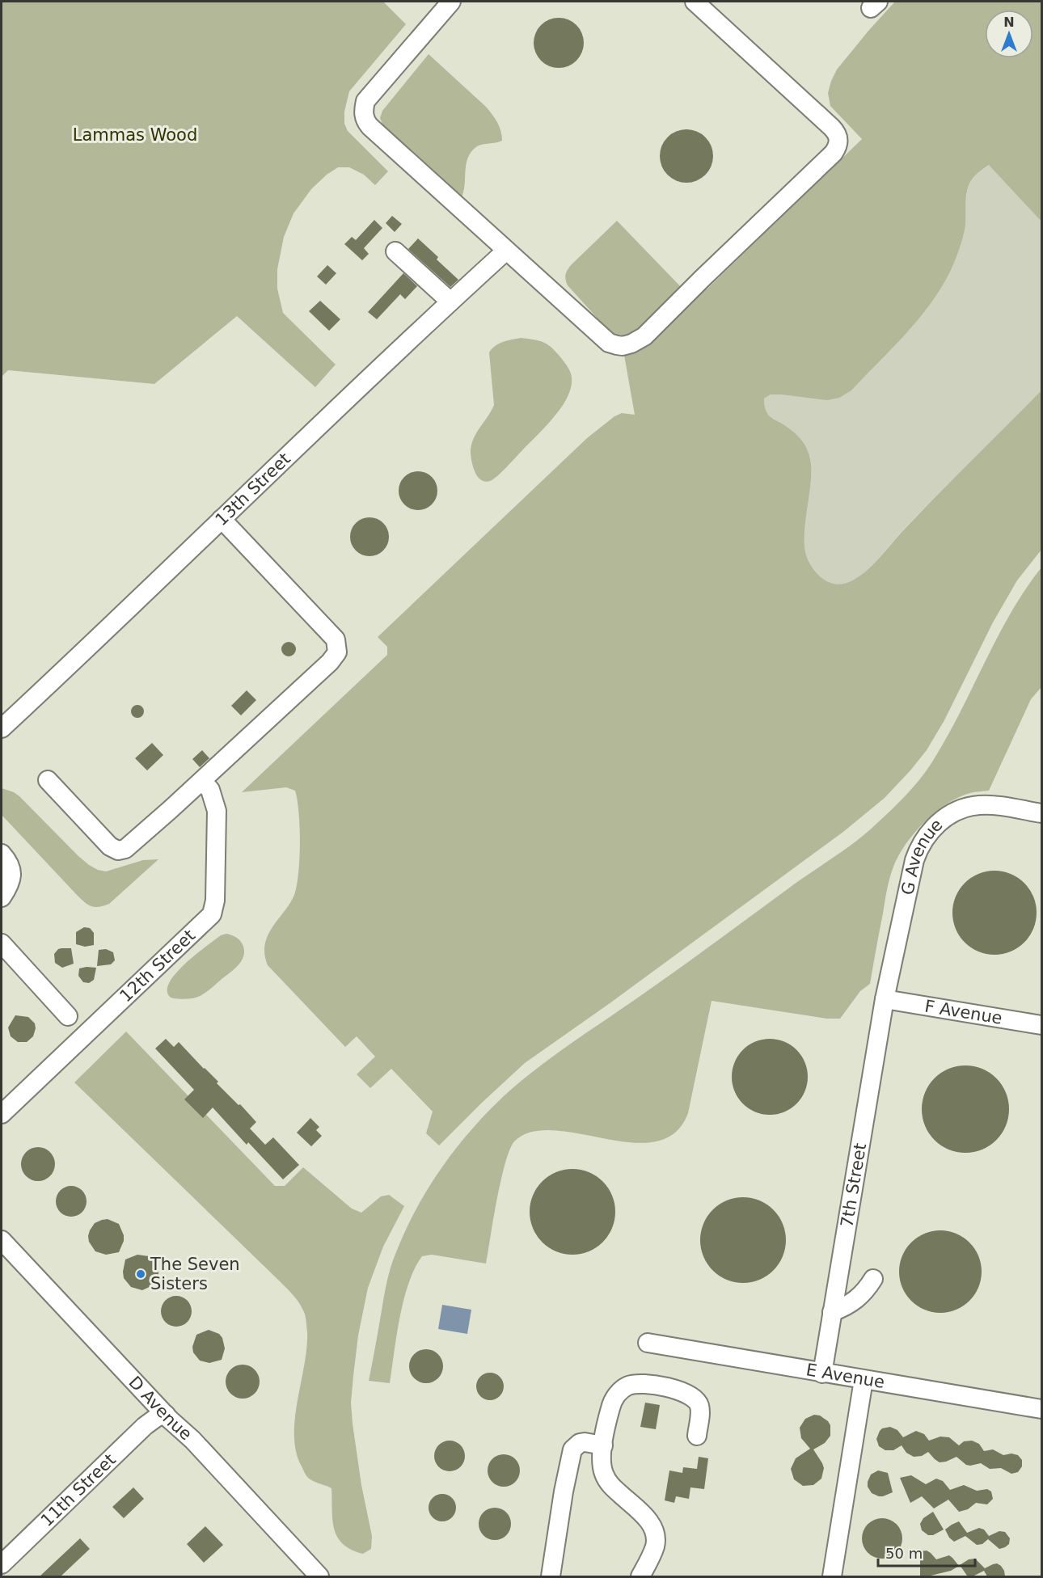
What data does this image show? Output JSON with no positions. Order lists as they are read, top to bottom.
{
  "streets": {
    "lane": [
      "13th Street",
      "G Avenue",
      "12th Street",
      "F Avenue",
      "7th Street",
      "E Avenue",
      "D Avenue",
      "11th Street"
    ]
  },
  "crossings": [
    ["G Avenue", "F Avenue"],
    ["G Avenue", "7th Street"],
    ["F Avenue", "7th Street"],
    ["7th Street", "E Avenue"],
    ["D Avenue", "11th Street"]
  ],
  "parks": ["Lammas Wood"],
  "places": ["The Seven Sisters"],
  "scale_bar": "50 m",
  "north": "top"
}
